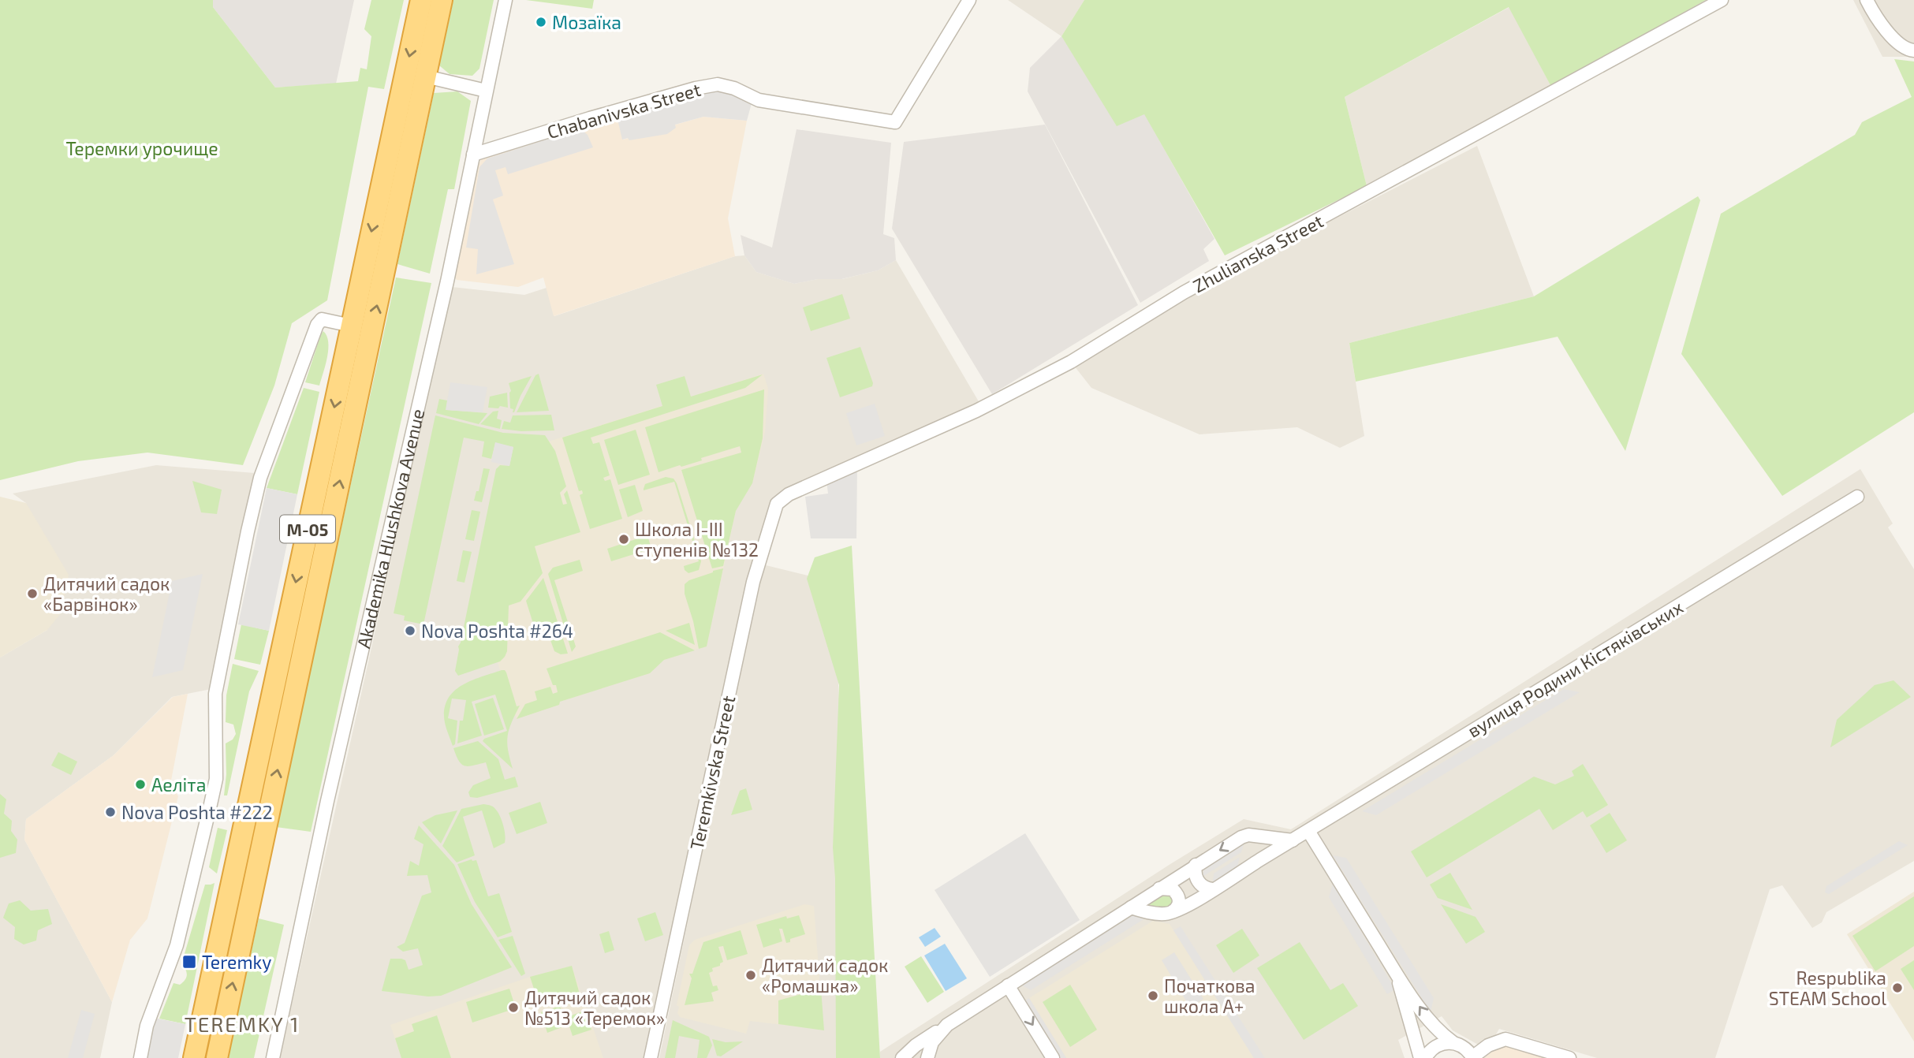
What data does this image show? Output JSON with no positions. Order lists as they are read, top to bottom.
{
  "streets": {
    "highway": ["М-05"],
    "street": [
      "Chabanivska Street",
      "Zhulianska Street",
      "Akademika Hlushkova Avenue",
      "вулиця Родини Кістяківських",
      "Teremkivska Street"
    ]
  },
  "crossings": [
    ["Chabanivska Street", "Akademika Hlushkova Avenue"],
    ["Zhulianska Street", "Teremkivska Street"]
  ],
  "districts": ["TEREMKY 1"],
  "parks": ["Теремки урочище"],
  "places": {
    "other": [
      "Мозаїка",
      "Школа І-ІІІ ступенів №132",
      "Дитячий садок «Барвінок»",
      "Nova Poshta #264",
      "Аеліта",
      "Nova Poshta #222",
      "Дитячий садок «Ромашка»",
      "Respublika STEAM School",
      "Початкова школа А+",
      "Дитячий садок №513 «Теремок»"
    ],
    "transit": ["Teremky"]
  }
}
